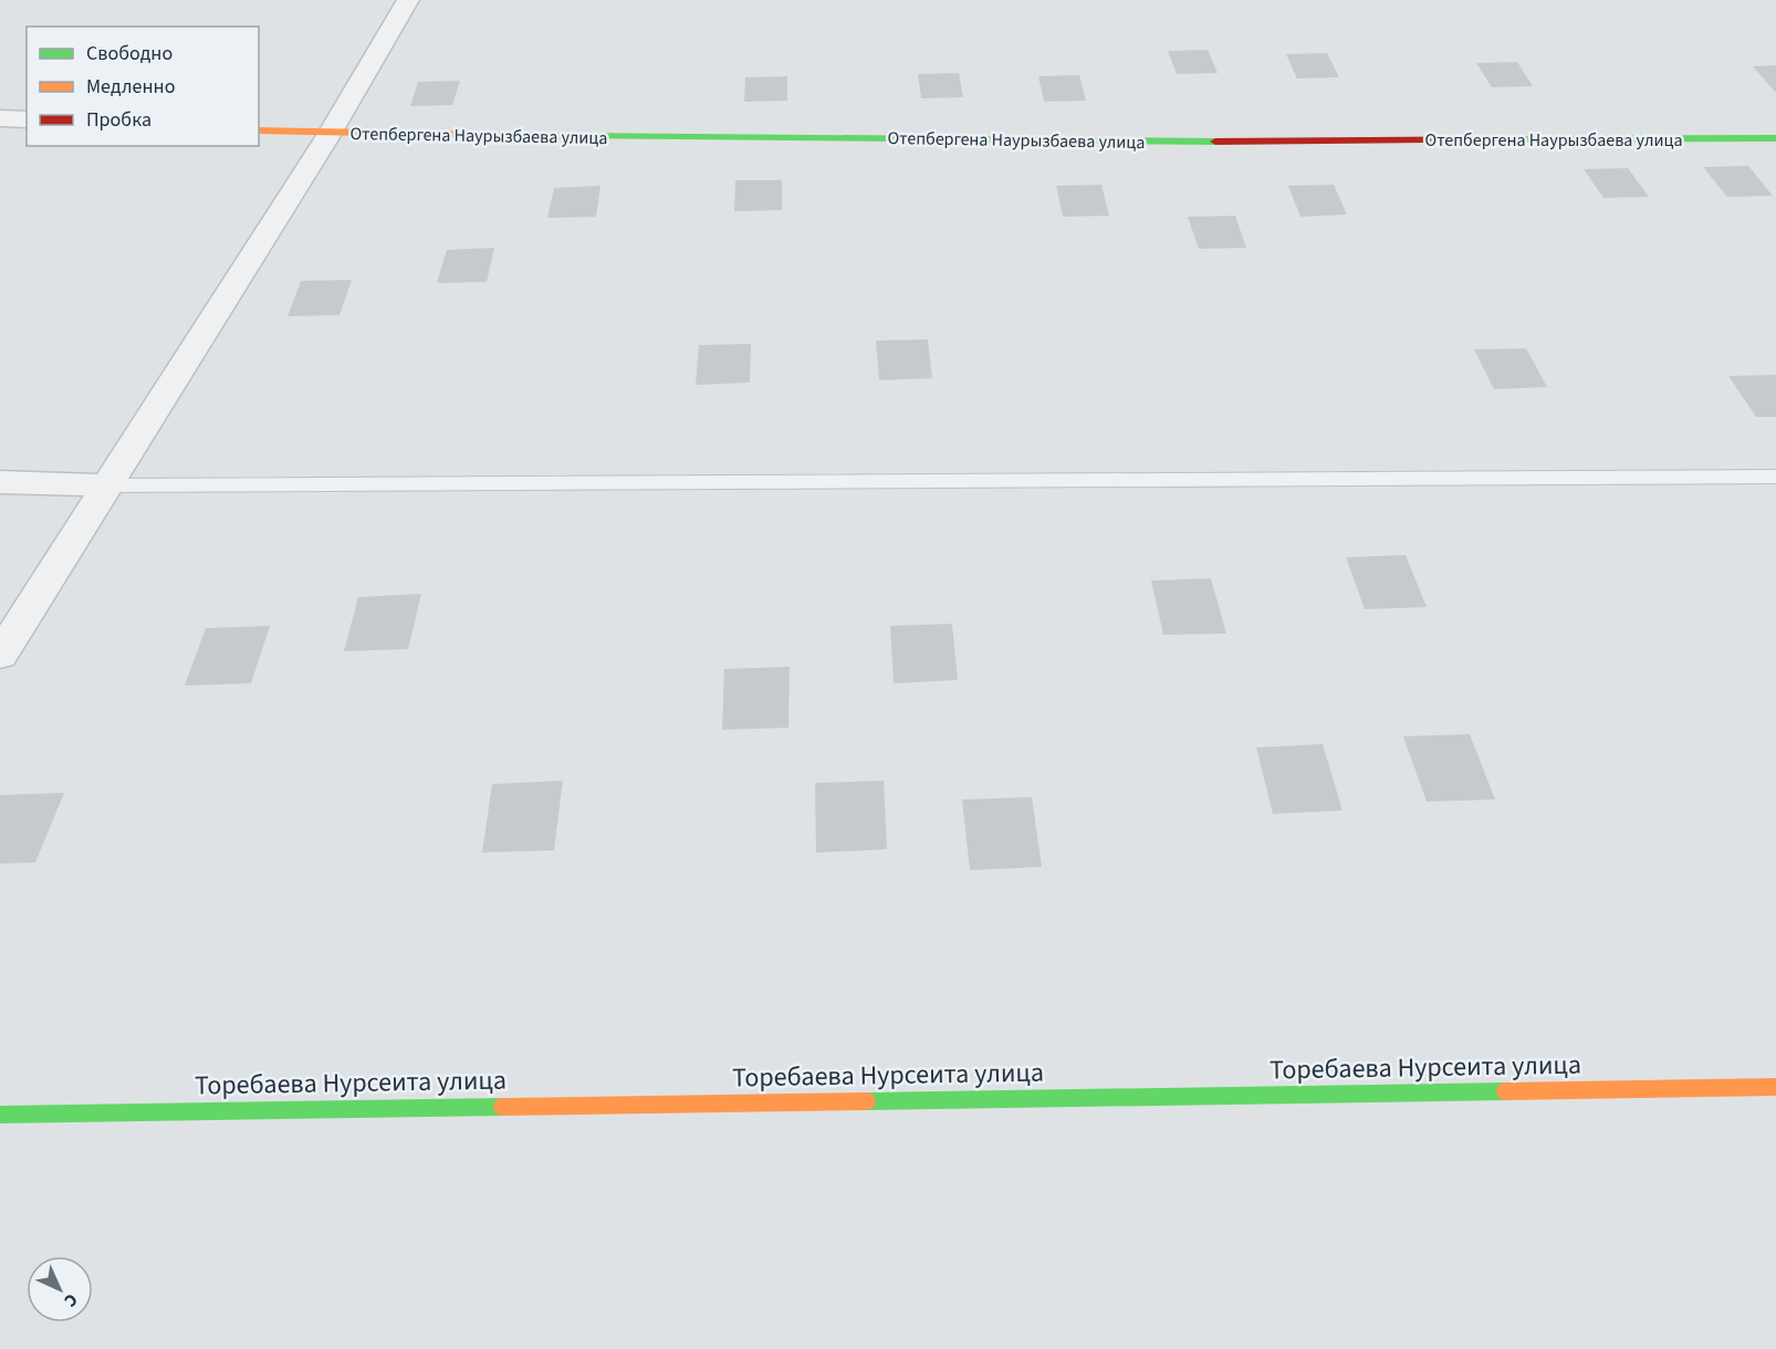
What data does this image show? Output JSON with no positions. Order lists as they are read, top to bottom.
{
  "streets": {
    "street": ["Отепбергена Наурызбаева улица", "Торебаева Нурсеита улица"]
  },
  "legend": ["Свободно", "Медленно", "Пробка"],
  "north": "bottom right"
}
